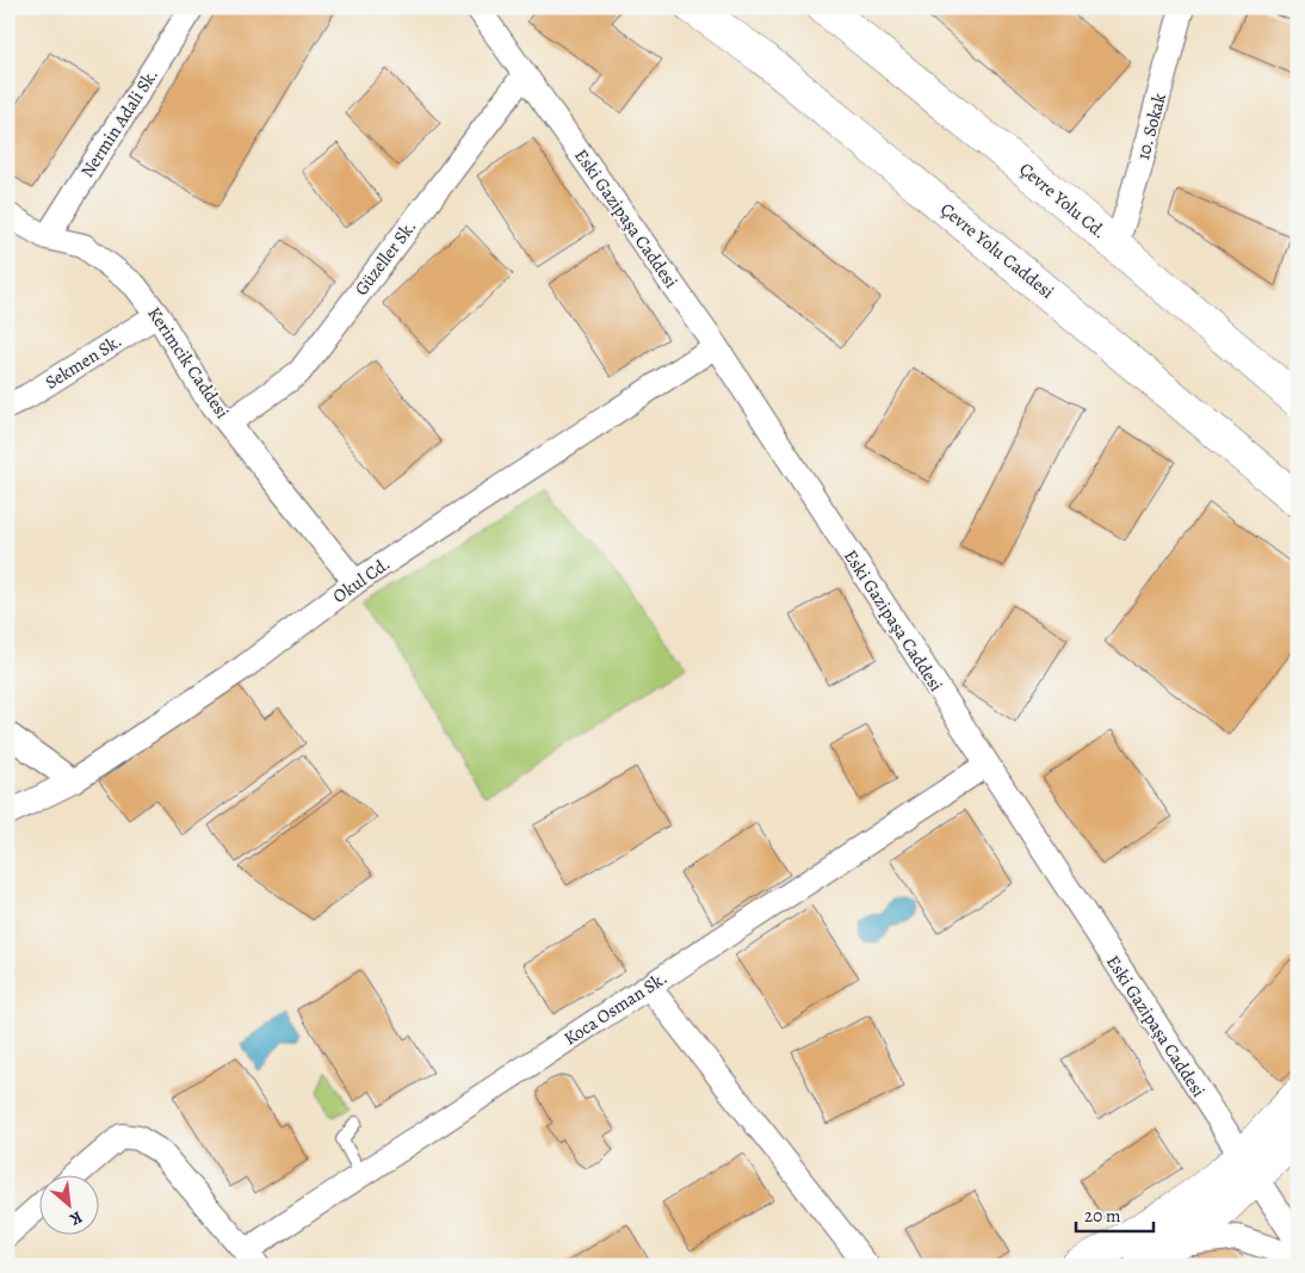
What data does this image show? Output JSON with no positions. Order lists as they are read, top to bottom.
{
  "streets": {
    "main road": ["Çevre Yolu Cd.", "Çevre Yolu Caddesi"],
    "street": [
      "Nermin Adali Sk.",
      "10. Sokak",
      "Eski Gazipaşa Caddesi",
      "Güzeller Sk.",
      "Sekmen Sk.",
      "Kerimcik Caddesi",
      "Okul Cd.",
      "Koca Osman Sk."
    ]
  },
  "crossings": [
    ["Nermin Adali Sk.", "Kerimcik Caddesi"],
    ["10. Sokak", "Çevre Yolu Cd."],
    ["Eski Gazipaşa Caddesi", "Güzeller Sk."],
    ["Eski Gazipaşa Caddesi", "Okul Cd."],
    ["Eski Gazipaşa Caddesi", "Koca Osman Sk."],
    ["Güzeller Sk.", "Kerimcik Caddesi"],
    ["Sekmen Sk.", "Kerimcik Caddesi"],
    ["Kerimcik Caddesi", "Okul Cd."]
  ],
  "scale_bar": "20 m",
  "north": "bottom right"
}
